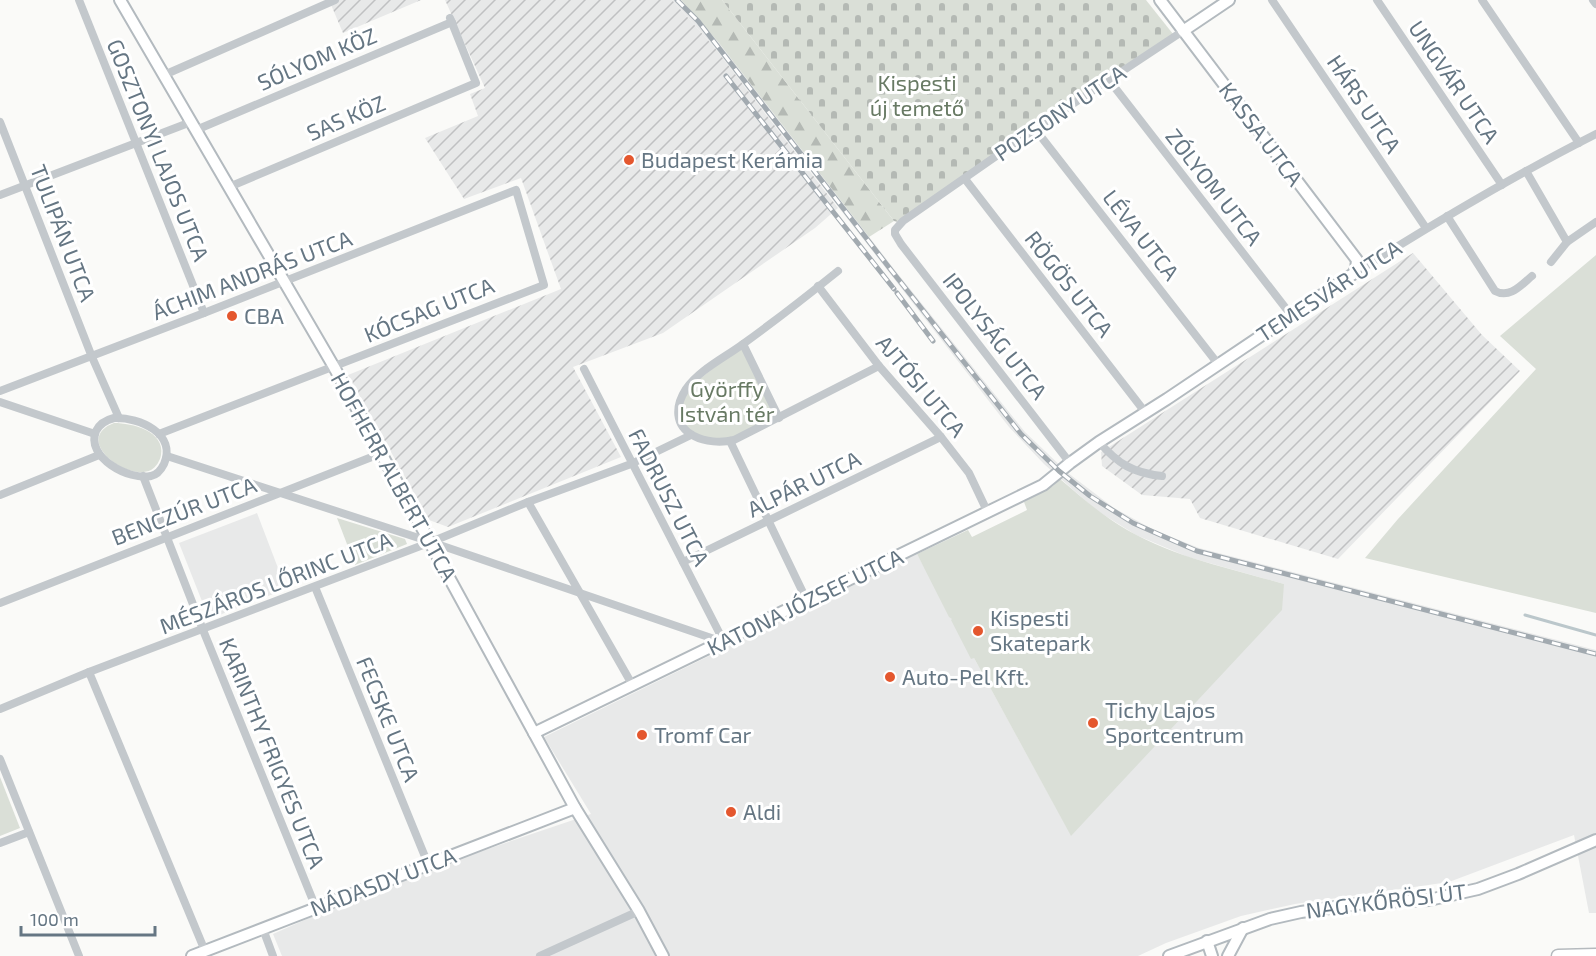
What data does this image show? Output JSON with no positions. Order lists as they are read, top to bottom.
{
  "streets": {
    "street": [
      "SÓLYOM KÖZ",
      "UNGVÁR UTCA",
      "HÁRS UTCA",
      "POZSONY UTCA",
      "SAS KÖZ",
      "KASSA UTCA",
      "GOSZTONYI LAJOS UTCA",
      "ZÓLYOM UTCA",
      "TULIPÁN UTCA",
      "LÉVA UTCA",
      "ÁCHIM ANDRÁS UTCA",
      "RÖGÖS UTCA",
      "TEMESVÁR UTCA",
      "KÓCSAG UTCA",
      "IPOLYSÁG UTCA",
      "AJTÓSI UTCA",
      "HOFHERR ALBERT UTCA",
      "ALPÁR UTCA",
      "FADRUSZ UTCA",
      "BENCZÚR UTCA",
      "MÉSZÁROS LŐRINC UTCA",
      "KATONA JÓZSEF UTCA",
      "FECSKE UTCA",
      "KARINTHY FRIGYES UTCA",
      "NÁDASDY UTCA",
      "NAGYKŐRÖSI ÚT"
    ]
  },
  "crossings": [
    ["SÓLYOM KÖZ", "SAS KÖZ"],
    ["SÓLYOM KÖZ", "GOSZTONYI LAJOS UTCA"],
    ["SÓLYOM KÖZ", "TULIPÁN UTCA"],
    ["SÓLYOM KÖZ", "HOFHERR ALBERT UTCA"],
    ["UNGVÁR UTCA", "TEMESVÁR UTCA"],
    ["HÁRS UTCA", "TEMESVÁR UTCA"],
    ["POZSONY UTCA", "KASSA UTCA"],
    ["POZSONY UTCA", "ZÓLYOM UTCA"],
    ["POZSONY UTCA", "LÉVA UTCA"],
    ["POZSONY UTCA", "RÖGÖS UTCA"],
    ["POZSONY UTCA", "IPOLYSÁG UTCA"],
    ["SAS KÖZ", "HOFHERR ALBERT UTCA"],
    ["KASSA UTCA", "TEMESVÁR UTCA"],
    ["GOSZTONYI LAJOS UTCA", "ÁCHIM ANDRÁS UTCA"],
    ["ZÓLYOM UTCA", "TEMESVÁR UTCA"],
    ["TULIPÁN UTCA", "ÁCHIM ANDRÁS UTCA"],
    ["LÉVA UTCA", "TEMESVÁR UTCA"],
    ["ÁCHIM ANDRÁS UTCA", "KÓCSAG UTCA"],
    ["ÁCHIM ANDRÁS UTCA", "HOFHERR ALBERT UTCA"],
    ["RÖGÖS UTCA", "TEMESVÁR UTCA"],
    ["TEMESVÁR UTCA", "IPOLYSÁG UTCA"],
    ["TEMESVÁR UTCA", "KATONA JÓZSEF UTCA"],
    ["KÓCSAG UTCA", "HOFHERR ALBERT UTCA"],
    ["KÓCSAG UTCA", "KARINTHY FRIGYES UTCA"],
    ["IPOLYSÁG UTCA", "KATONA JÓZSEF UTCA"],
    ["AJTÓSI UTCA", "ALPÁR UTCA"],
    ["AJTÓSI UTCA", "KATONA JÓZSEF UTCA"],
    ["HOFHERR ALBERT UTCA", "BENCZÚR UTCA"],
    ["HOFHERR ALBERT UTCA", "MÉSZÁROS LŐRINC UTCA"],
    ["HOFHERR ALBERT UTCA", "KATONA JÓZSEF UTCA"],
    ["HOFHERR ALBERT UTCA", "NÁDASDY UTCA"],
    ["ALPÁR UTCA", "FADRUSZ UTCA"],
    ["FADRUSZ UTCA", "MÉSZÁROS LŐRINC UTCA"],
    ["FADRUSZ UTCA", "KATONA JÓZSEF UTCA"],
    ["BENCZÚR UTCA", "KARINTHY FRIGYES UTCA"],
    ["MÉSZÁROS LŐRINC UTCA", "FECSKE UTCA"],
    ["MÉSZÁROS LŐRINC UTCA", "KARINTHY FRIGYES UTCA"],
    ["FECSKE UTCA", "NÁDASDY UTCA"],
    ["KARINTHY FRIGYES UTCA", "NÁDASDY UTCA"]
  ],
  "parks": ["Kispesti új temető", "Györffy István tér"],
  "places": [
    "Budapest Kerámia",
    "CBA",
    "Kispesti Skatepark",
    "Auto-Pel Kft.",
    "Tichy Lajos Sportcentrum",
    "Tromf Car",
    "Aldi"
  ],
  "scale_bar": "100 m"
}
